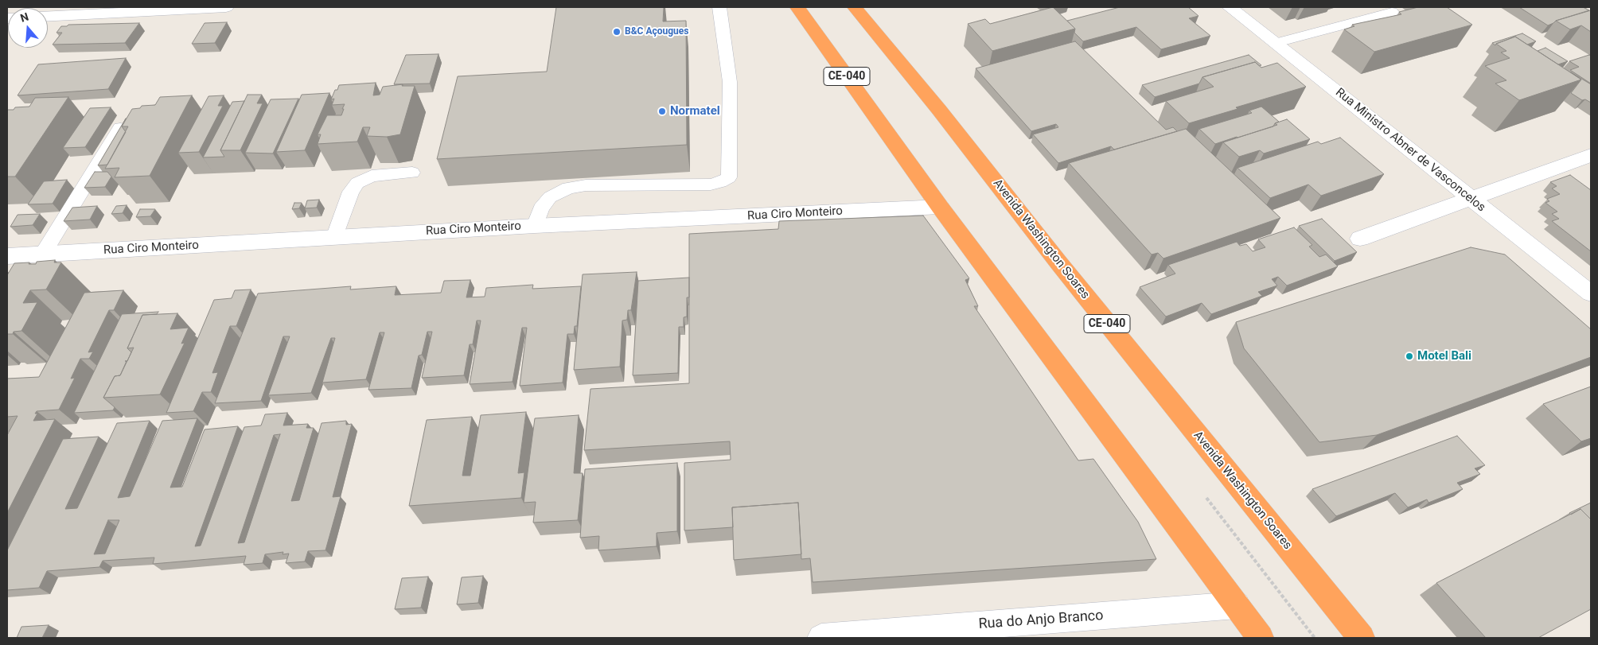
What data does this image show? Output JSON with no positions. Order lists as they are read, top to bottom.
{
  "streets": {
    "highway": ["CE-040", "Avenida Washington Soares"],
    "street": ["Rua Ministro Abner de Vasconcelos", "Rua Ciro Monteiro", "Rua do Anjo Branco"]
  },
  "crossings": [
    ["CE-040", "Rua Ciro Monteiro"],
    ["CE-040", "Rua do Anjo Branco"]
  ],
  "places": ["B&C Açougues", "Normatel", "Motel Bali"],
  "north": "top"
}
